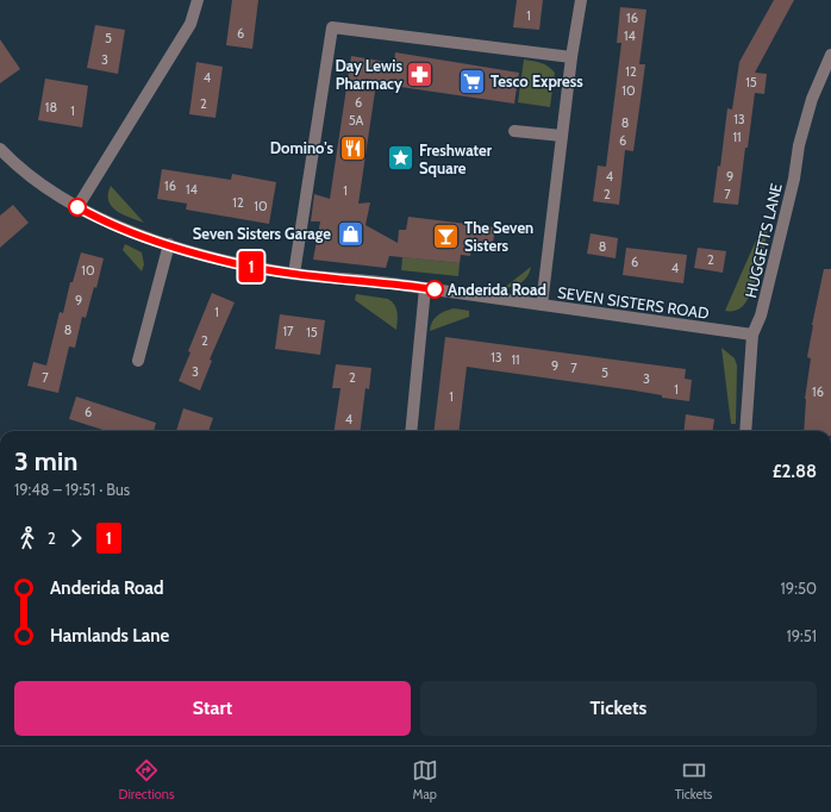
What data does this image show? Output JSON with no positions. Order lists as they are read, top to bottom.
{
  "streets": {
    "street": ["HUGGETTS LANE", "SEVEN SISTERS ROAD"]
  },
  "crossings": [
    ["HUGGETTS LANE", "SEVEN SISTERS ROAD"]
  ],
  "places": {
    "pharmacy": ["Day Lewis Pharmacy"],
    "supermarket": ["Tesco Express"],
    "restaurant": ["Domino's"],
    "place": ["Freshwater Square"],
    "shop": ["Seven Sisters Garage"],
    "bar": ["The Seven Sisters"],
    "other": ["Anderida Road"]
  },
  "lines": ["bus line 1"],
  "house_numbers": [
    "1",
    "16",
    "6",
    "14",
    "5",
    "3",
    "12",
    "4",
    "15",
    "10",
    "6",
    "2",
    "18",
    "1",
    "13",
    "5A",
    "8",
    "11",
    "6",
    "4",
    "9",
    "16",
    "14",
    "1",
    "2",
    "7",
    "12",
    "10",
    "8",
    "2",
    "6",
    "4",
    "10",
    "9",
    "1",
    "8",
    "17",
    "15",
    "2",
    "13",
    "11",
    "9",
    "7",
    "3",
    "5",
    "7",
    "2",
    "3",
    "1",
    "16",
    "1",
    "6",
    "4"
  ],
  "page": {
    "on_map": "1",
    "heading": ["3 min", "19:48 – 19:51 · Bus", "£2.88"],
    "legs": ["2", "1"],
    "list": [
      {
        "name": "Anderida Road",
        "value": "19:50"
      },
      {
        "name": "Hamlands Lane",
        "value": "19:51"
      }
    ],
    "buttons": ["Start", "Tickets"],
    "tabs": ["Directions", "Map", "Tickets"]
  }
}
